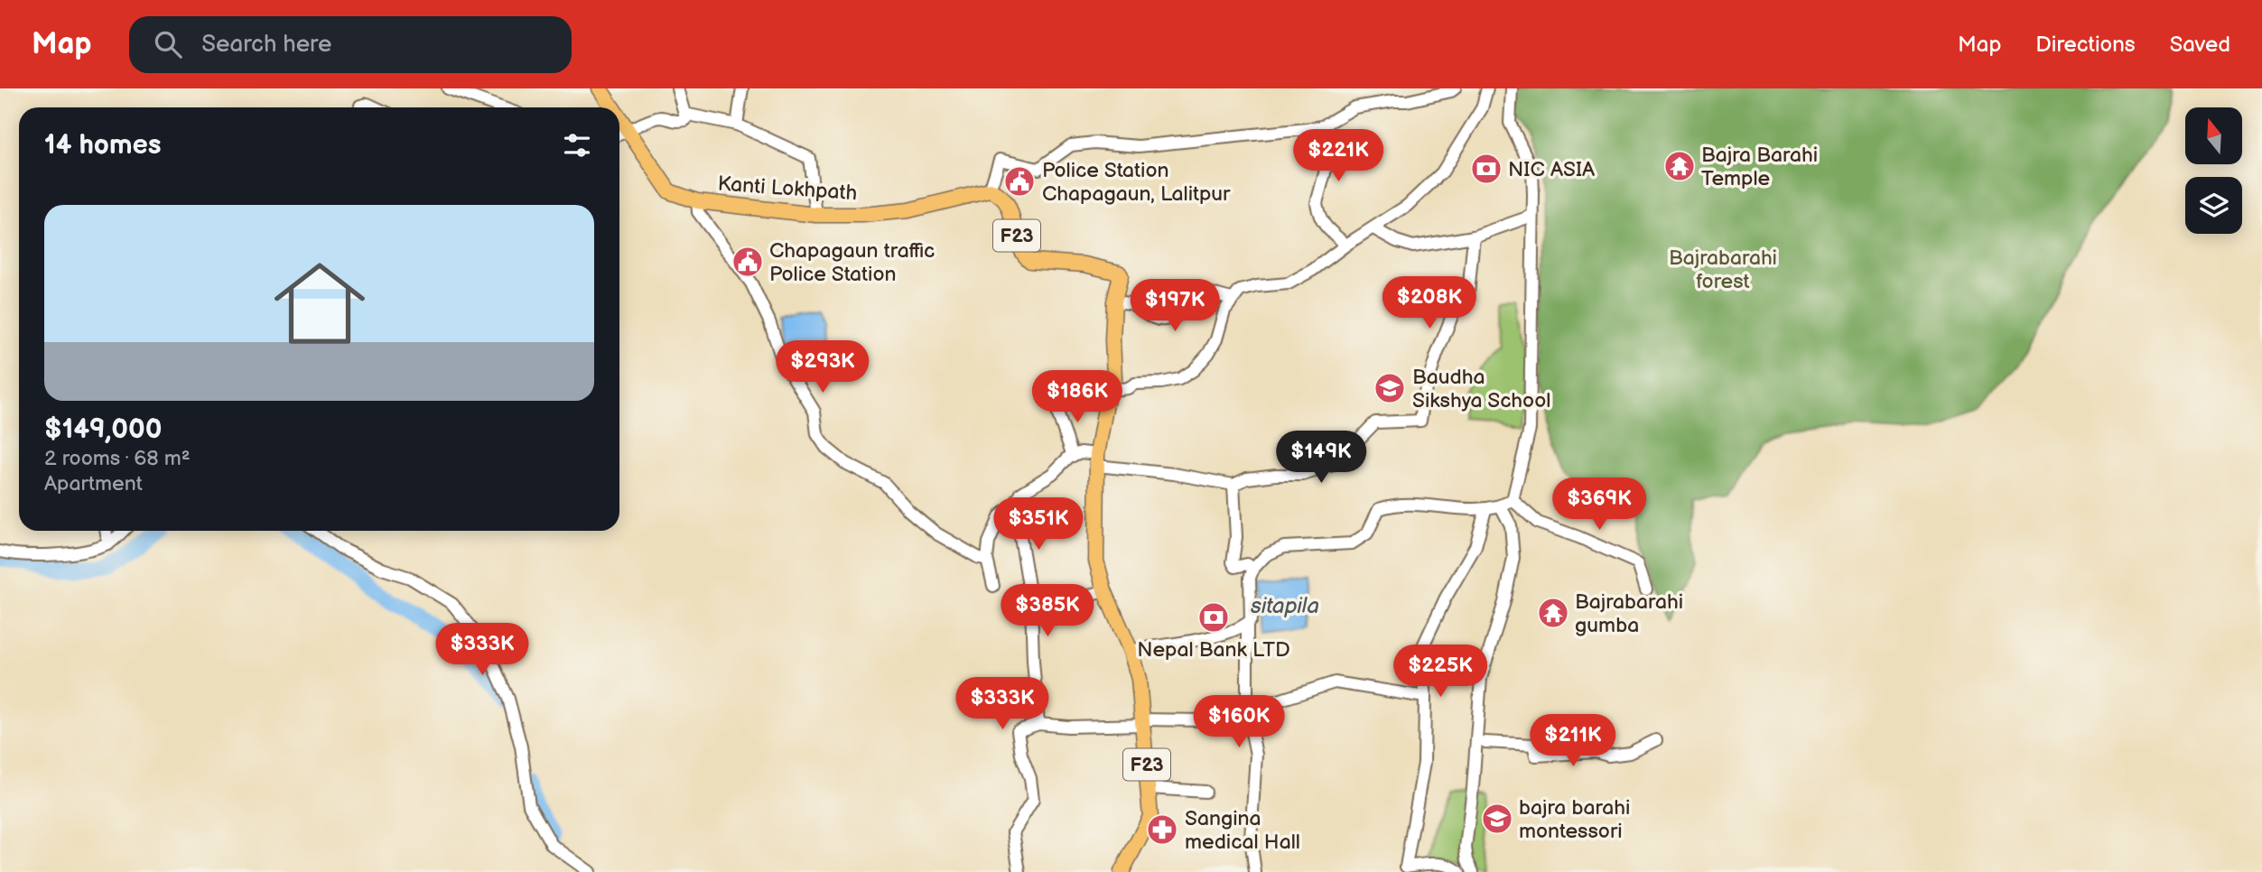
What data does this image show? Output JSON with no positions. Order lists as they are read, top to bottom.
{
  "streets": {
    "main road": ["Kanti Lokhpath", "F23"]
  },
  "crossings": [
    ["Kanti Lokhpath", "F23"]
  ],
  "water": ["sitapila"],
  "parks": ["Bajrabarahi forest"],
  "places": {
    "temple": ["Bajra Barahi Temple", "Bajrabarahi gumba"],
    "bank": ["NIC ASIA", "Nepal Bank LTD"],
    "public building": ["Police Station Chapagaun, Lalitpur", "Chapagaun traffic Police Station"],
    "school or university": ["Baudha Sikshya School", "bajra barahi montessori"],
    "pharmacy": ["Sangina medical Hall"]
  },
  "north": "top",
  "page": {
    "header": "Map",
    "search": "Search here",
    "nav": ["Map", "Directions", "Saved"],
    "heading": "14 homes",
    "price": [
      "$221K",
      "$208K",
      "$197K",
      "$293K",
      "$186K",
      "$149K",
      "$369K",
      "$351K",
      "$385K",
      "$333K",
      "$225K",
      "$333K",
      "$160K",
      "$211K"
    ],
    "list": [
      {
        "name": "$149,000",
        "note": "2 rooms · 68 m² · Apartment"
      }
    ]
  }
}
